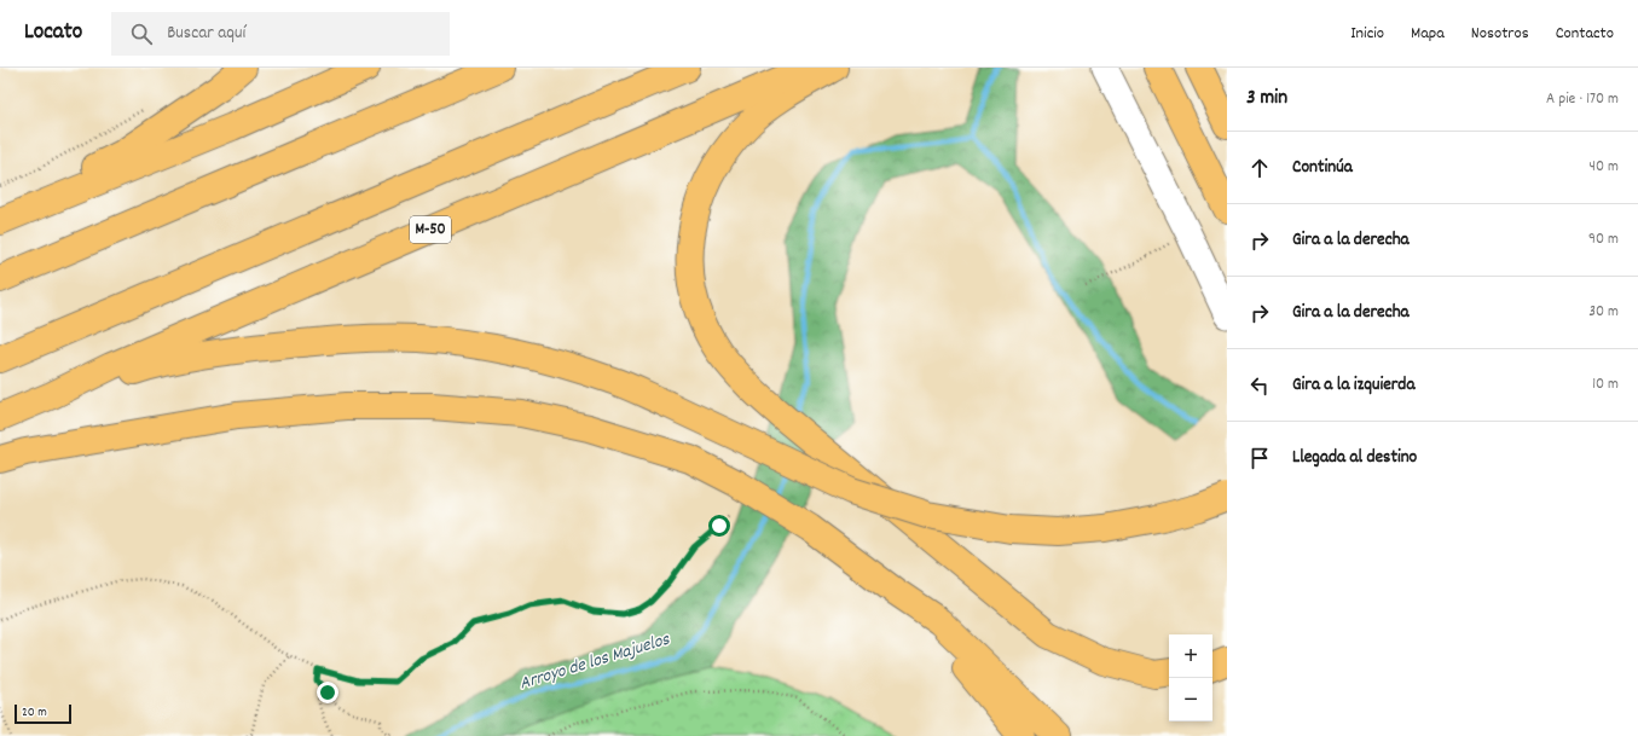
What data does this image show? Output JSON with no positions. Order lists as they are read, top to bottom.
{
  "streets": {
    "highway": ["M-50"]
  },
  "water": ["Arroyo de los Majuelos"],
  "scale_bar": "20 m",
  "page": {
    "header": "Locato",
    "search": "Buscar aquí",
    "nav": [
      "Inicio",
      "Mapa",
      "Nosotros",
      "Contacto"
    ],
    "heading": ["3 min", "A pie · 170 m"],
    "list": [
      ["Continúa", "40 m"],
      ["Gira a la derecha", "90 m"],
      ["Gira a la derecha", "30 m"],
      ["Gira a la izquierda", "10 m"],
      "Llegada al destino"
    ],
    "map_buttons": ["+", "−"],
    "scale": "20 m"
  }
}
